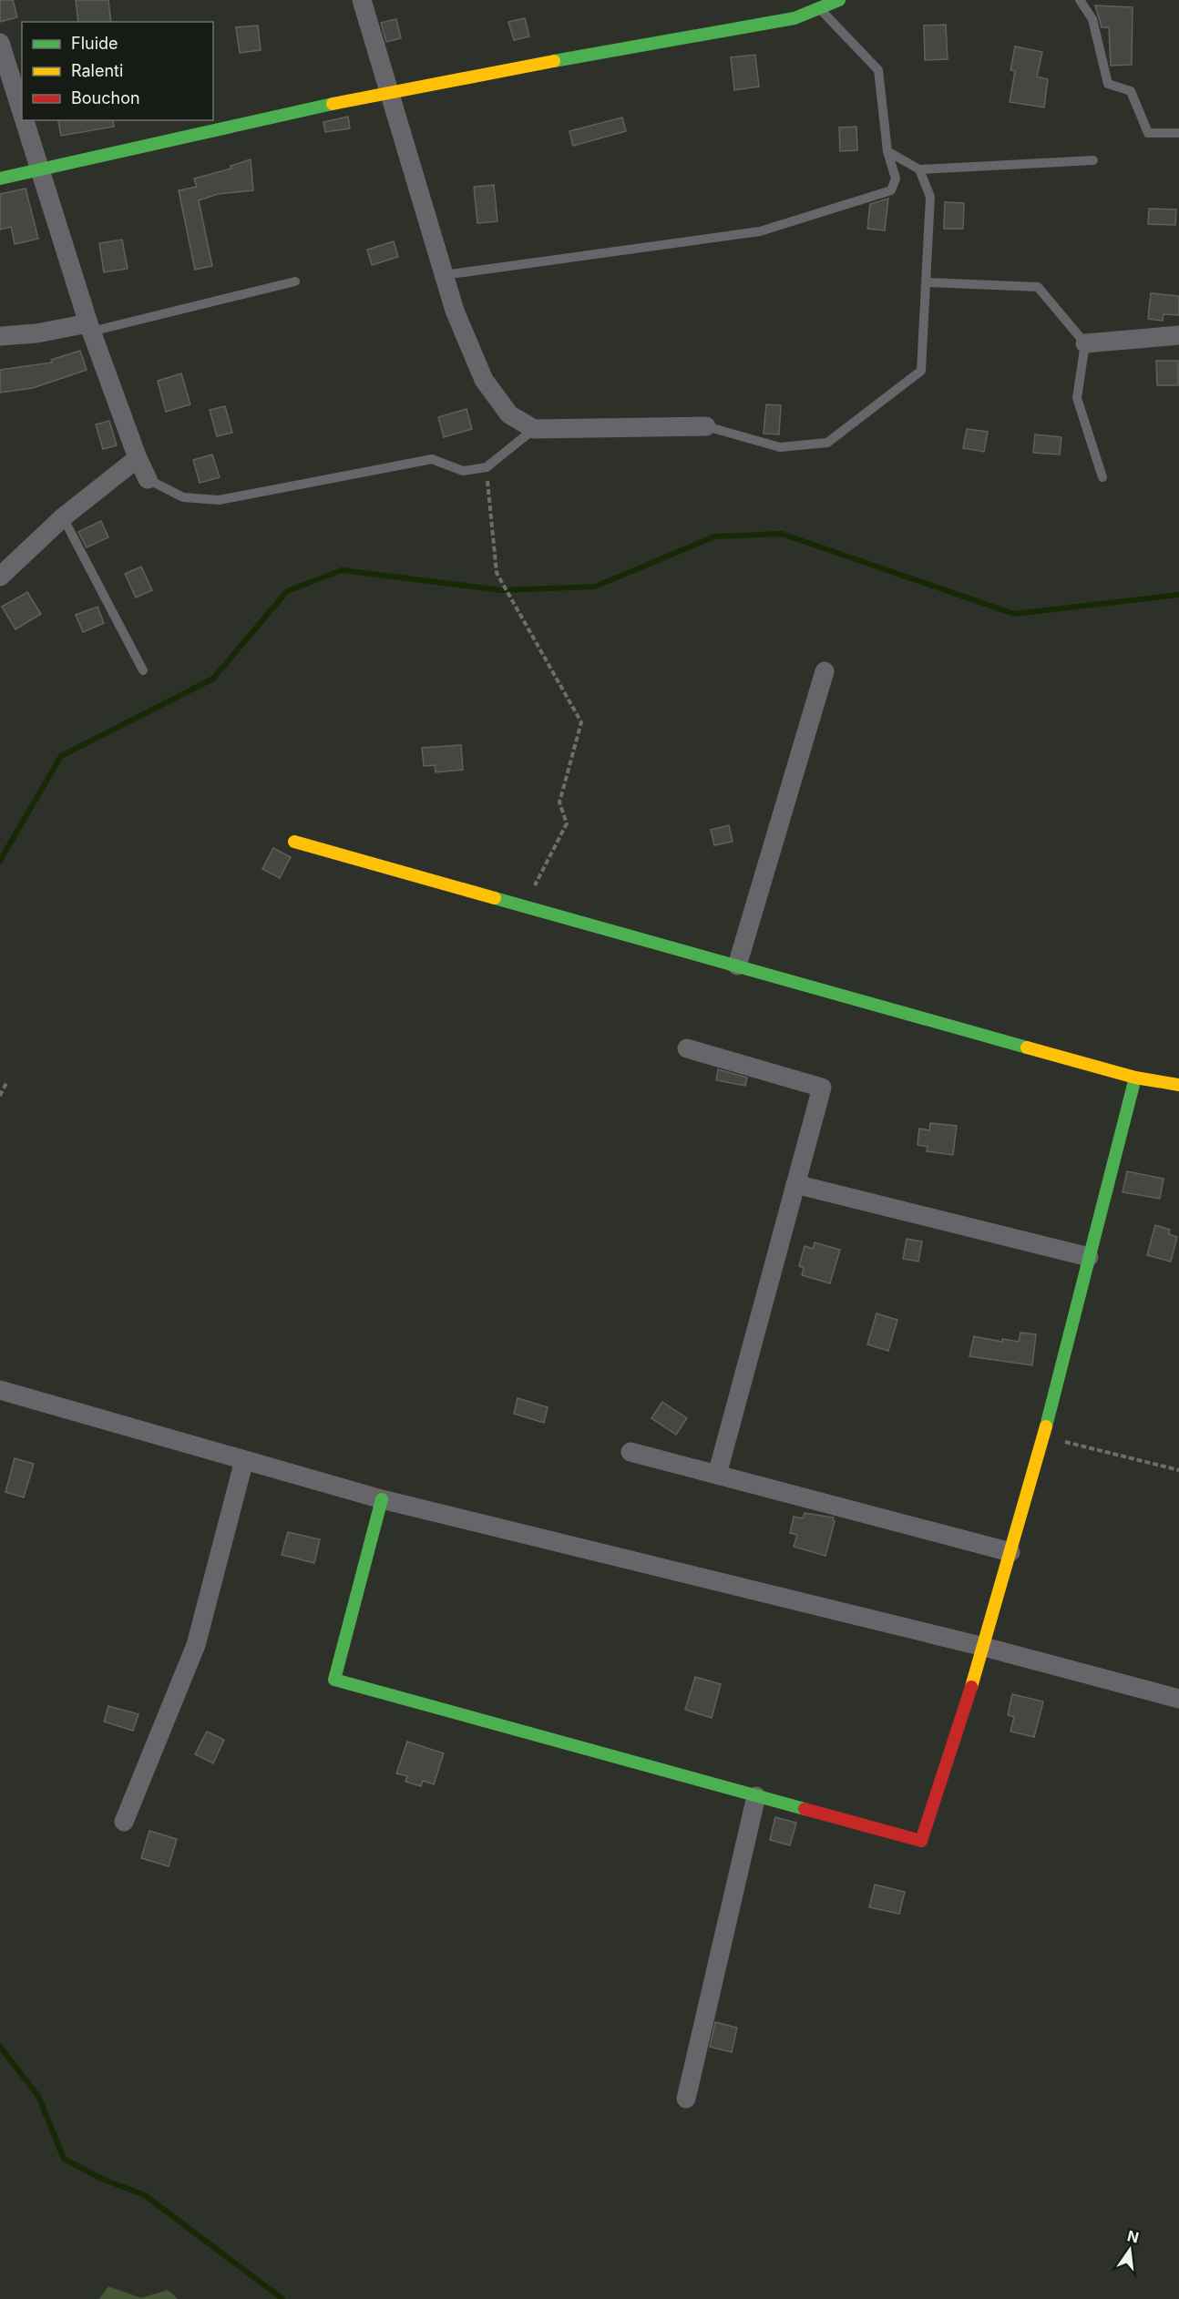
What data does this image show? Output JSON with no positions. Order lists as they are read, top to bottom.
{
  "legend": ["Fluide", "Ralenti", "Bouchon"],
  "north": "top"
}
